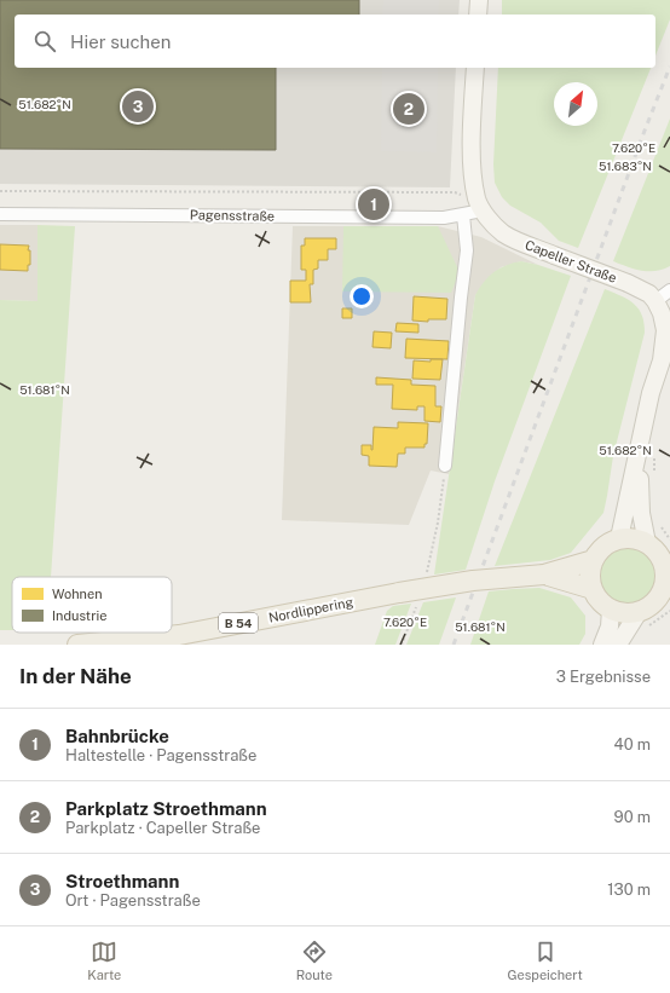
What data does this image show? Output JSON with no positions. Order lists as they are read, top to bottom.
{
  "streets": {
    "main road": ["Nordlippering", "B 54"],
    "street": ["Pagensstraße", "Capeller Straße"]
  },
  "crossings": [
    ["Pagensstraße", "Capeller Straße"]
  ],
  "legend": ["Wohnen", "Industrie"],
  "north": "top right",
  "page": {
    "search": "Hier suchen",
    "pins": ["3", "2", "1"],
    "heading": ["In der Nähe", "3 Ergebnisse"],
    "list": [
      {
        "mark": "1",
        "name": "Bahnbrücke",
        "note": "Haltestelle · Pagensstraße",
        "value": "40 m"
      },
      {
        "mark": "2",
        "name": "Parkplatz Stroethmann",
        "note": "Parkplatz · Capeller Straße",
        "value": "90 m"
      },
      {
        "mark": "3",
        "name": "Stroethmann",
        "note": "Ort · Pagensstraße",
        "value": "130 m"
      }
    ],
    "nav": ["Karte", "Route", "Gespeichert"]
  },
  "coordinates": [
    "51.682°N",
    "7.620°E",
    "51.683°N",
    "51.681°N"
  ]
}
